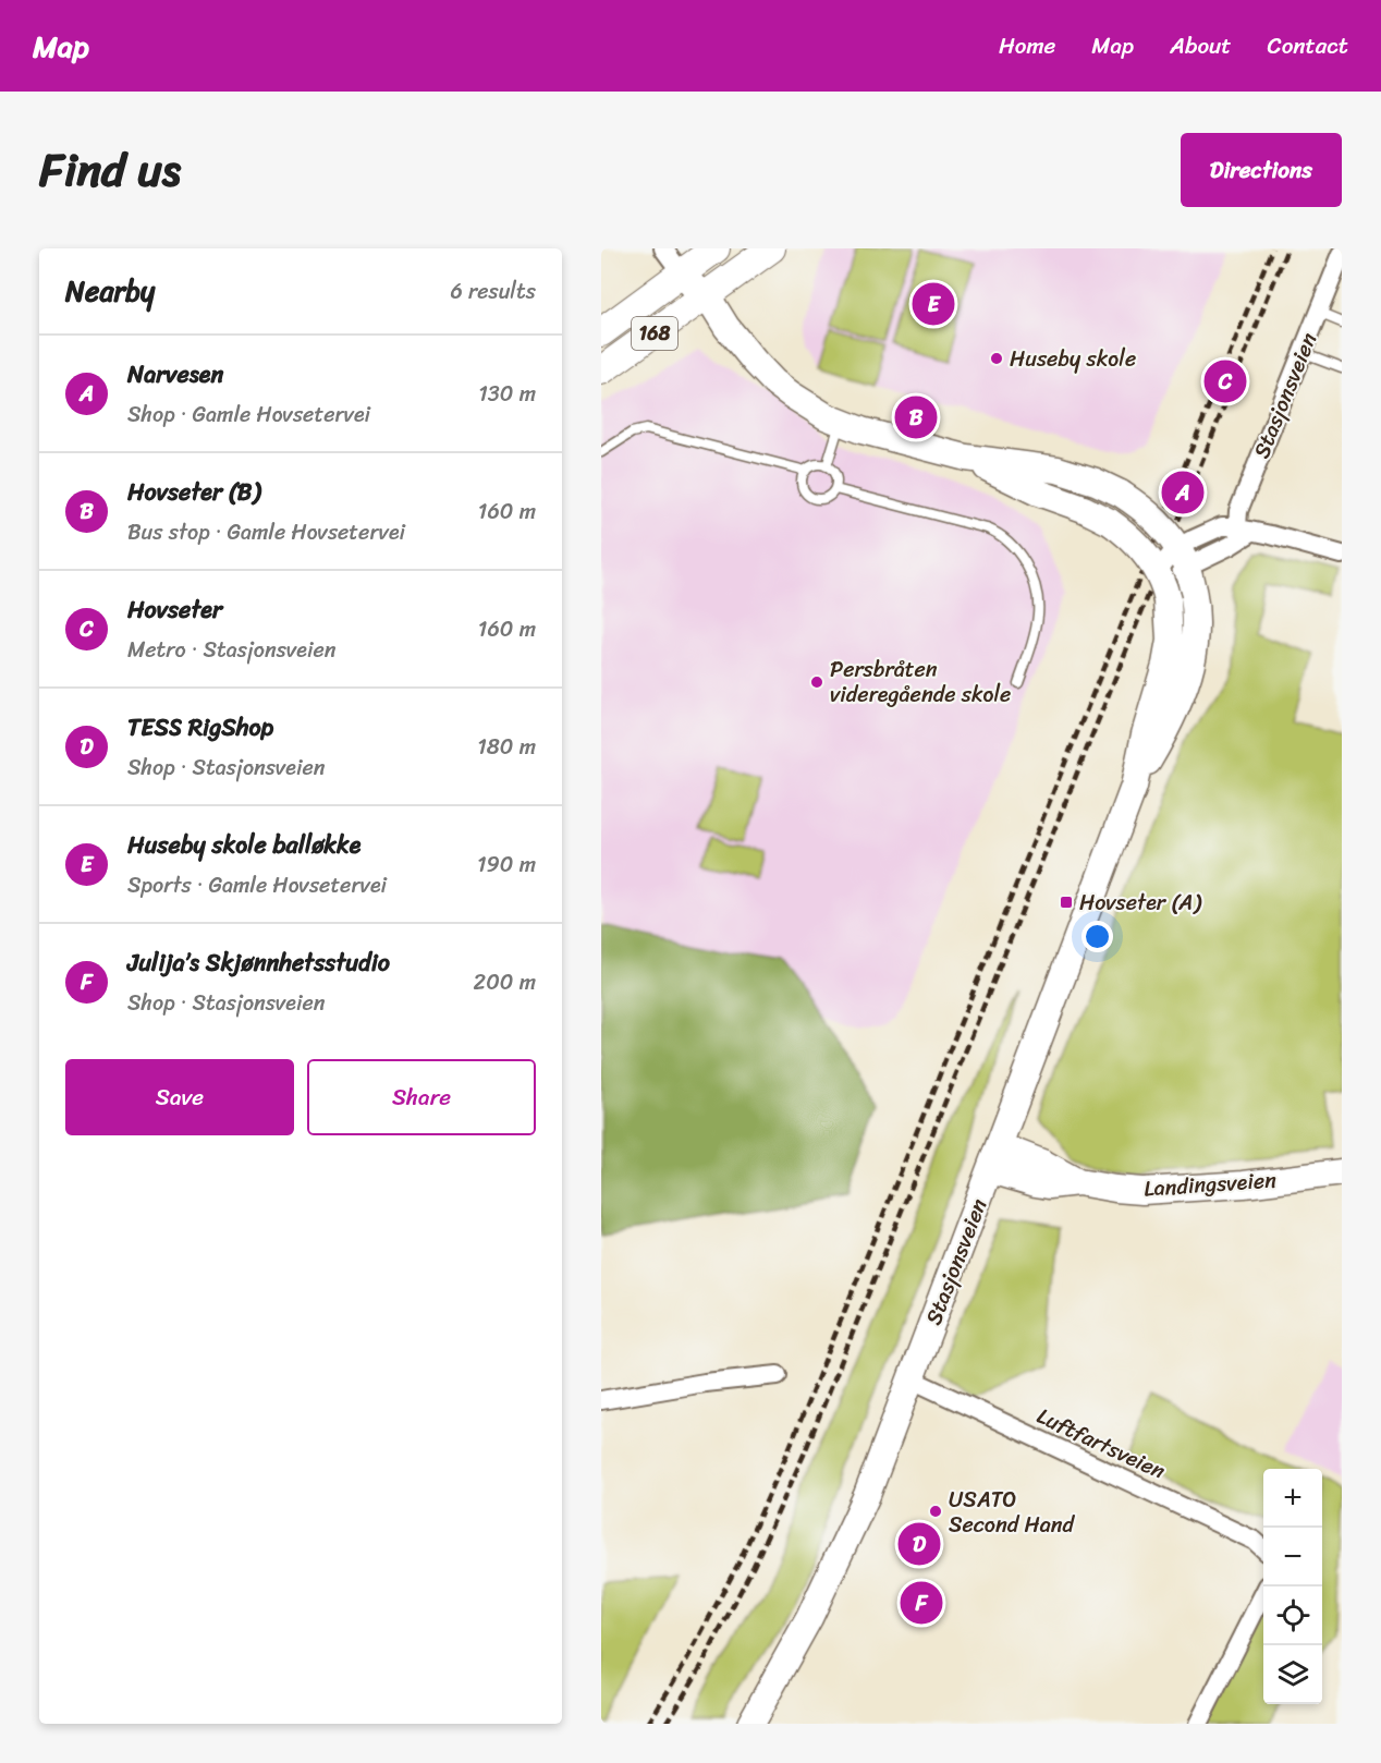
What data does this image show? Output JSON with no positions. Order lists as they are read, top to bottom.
{
  "streets": {
    "main road": ["168"],
    "street": ["Stasjonsveien", "Landingsveien", "Luftfartsveien"]
  },
  "crossings": [
    ["Stasjonsveien", "Landingsveien"],
    ["Stasjonsveien", "Luftfartsveien"]
  ],
  "places": {
    "other": ["Huseby skole", "Persbråten videregående skole", "USATO Second Hand"],
    "transit": ["Hovseter (A)"]
  },
  "page": {
    "header": "Map",
    "nav": [
      "Home",
      "Map",
      "About",
      "Contact"
    ],
    "title": "Find us",
    "buttons": [
      "Directions",
      ["Save", "Share"]
    ],
    "heading": ["Nearby", "6 results"],
    "pins": [
      "E",
      "C",
      "B",
      "A",
      "D",
      "F"
    ],
    "list": [
      {
        "mark": "A",
        "name": "Narvesen",
        "note": "Shop · Gamle Hovsetervei",
        "value": "130 m"
      },
      {
        "mark": "B",
        "name": "Hovseter (B)",
        "note": "Bus stop · Gamle Hovsetervei",
        "value": "160 m"
      },
      {
        "mark": "C",
        "name": "Hovseter",
        "note": "Metro · Stasjonsveien",
        "value": "160 m"
      },
      {
        "mark": "D",
        "name": "TESS RigShop",
        "note": "Shop · Stasjonsveien",
        "value": "180 m"
      },
      {
        "mark": "E",
        "name": "Huseby skole balløkke",
        "note": "Sports · Gamle Hovsetervei",
        "value": "190 m"
      },
      {
        "mark": "F",
        "name": "Julija’s Skjønnhetsstudio",
        "note": "Shop · Stasjonsveien",
        "value": "200 m"
      }
    ],
    "map_buttons": ["+", "−"]
  }
}
